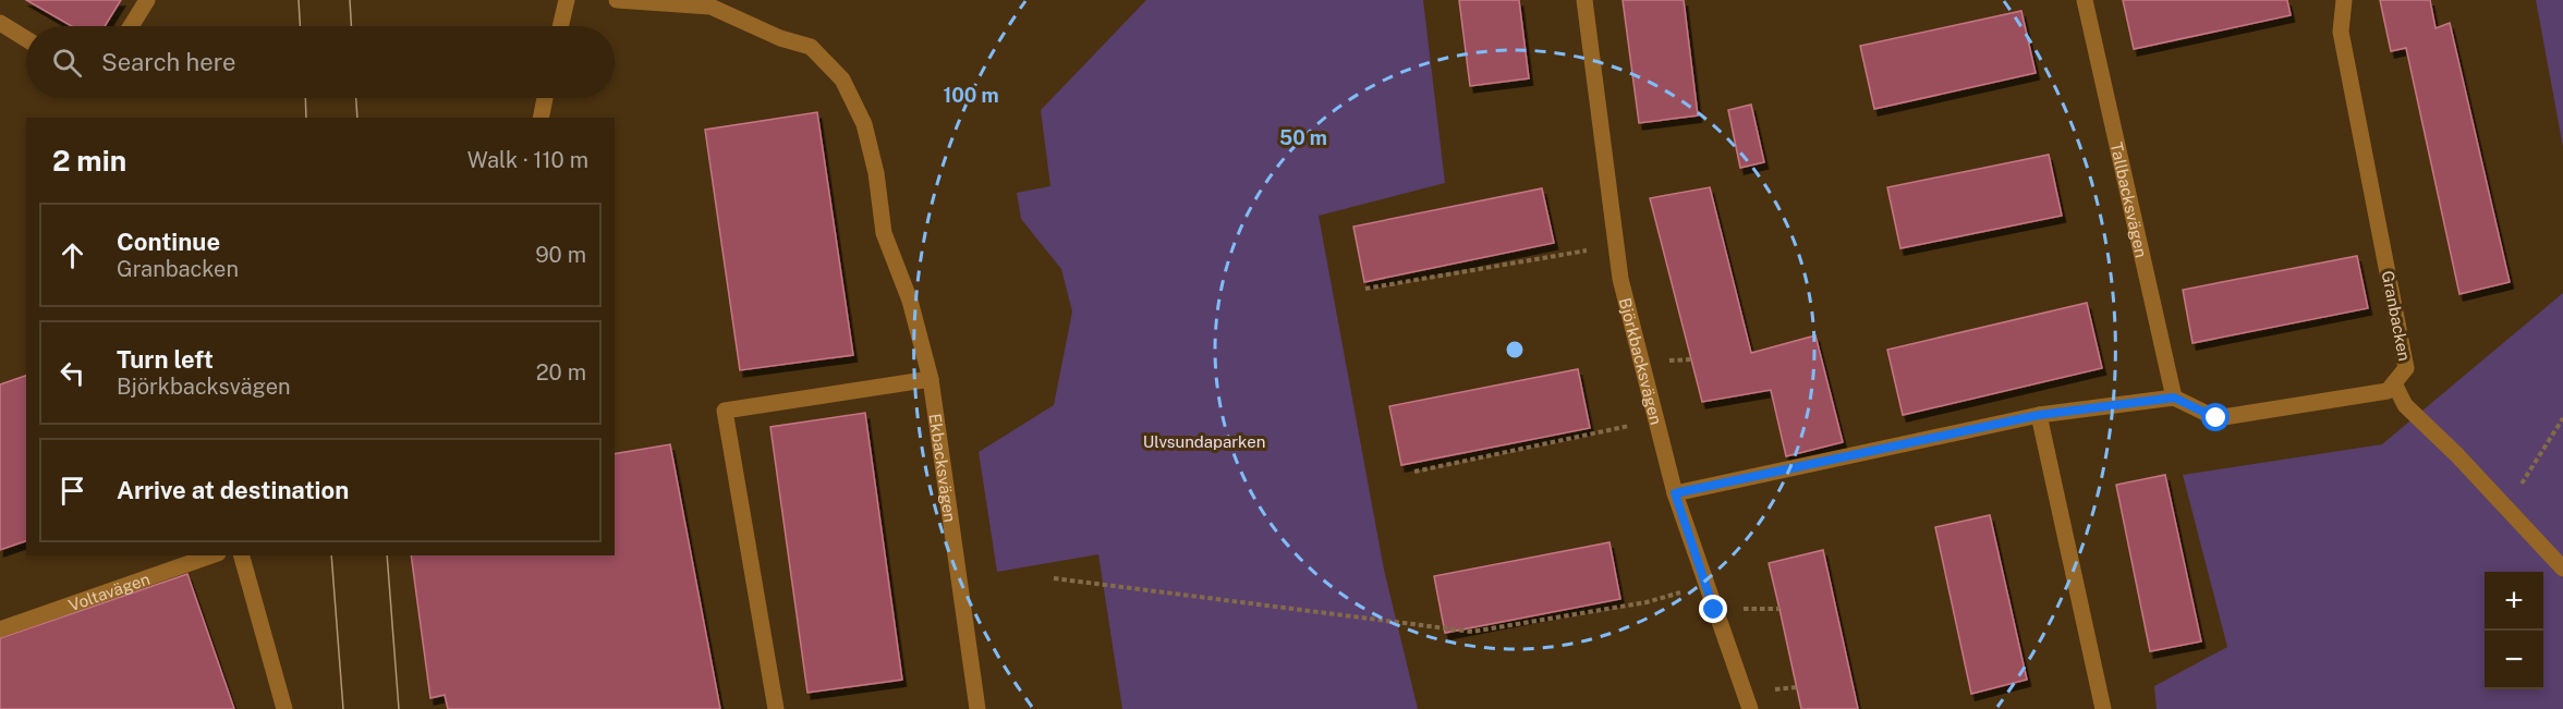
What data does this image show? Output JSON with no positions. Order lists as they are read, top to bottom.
{
  "streets": {
    "street": [
      "Tallbacksvägen",
      "Granbacken",
      "Björkbacksvägen",
      "Ekbacksvägen",
      "Voltavägen"
    ]
  },
  "crossings": [
    ["Tallbacksvägen", "Granbacken"]
  ],
  "parks": ["Ulvsundaparken"],
  "page": {
    "search": "Search here",
    "heading": ["2 min", "Walk · 110 m"],
    "list": [
      ["Continue", "Granbacken", "90 m"],
      ["Turn left", "Björkbacksvägen", "20 m"],
      "Arrive at destination"
    ],
    "map_buttons": ["+", "−"]
  },
  "rings": ["100 m", "50 m"]
}
